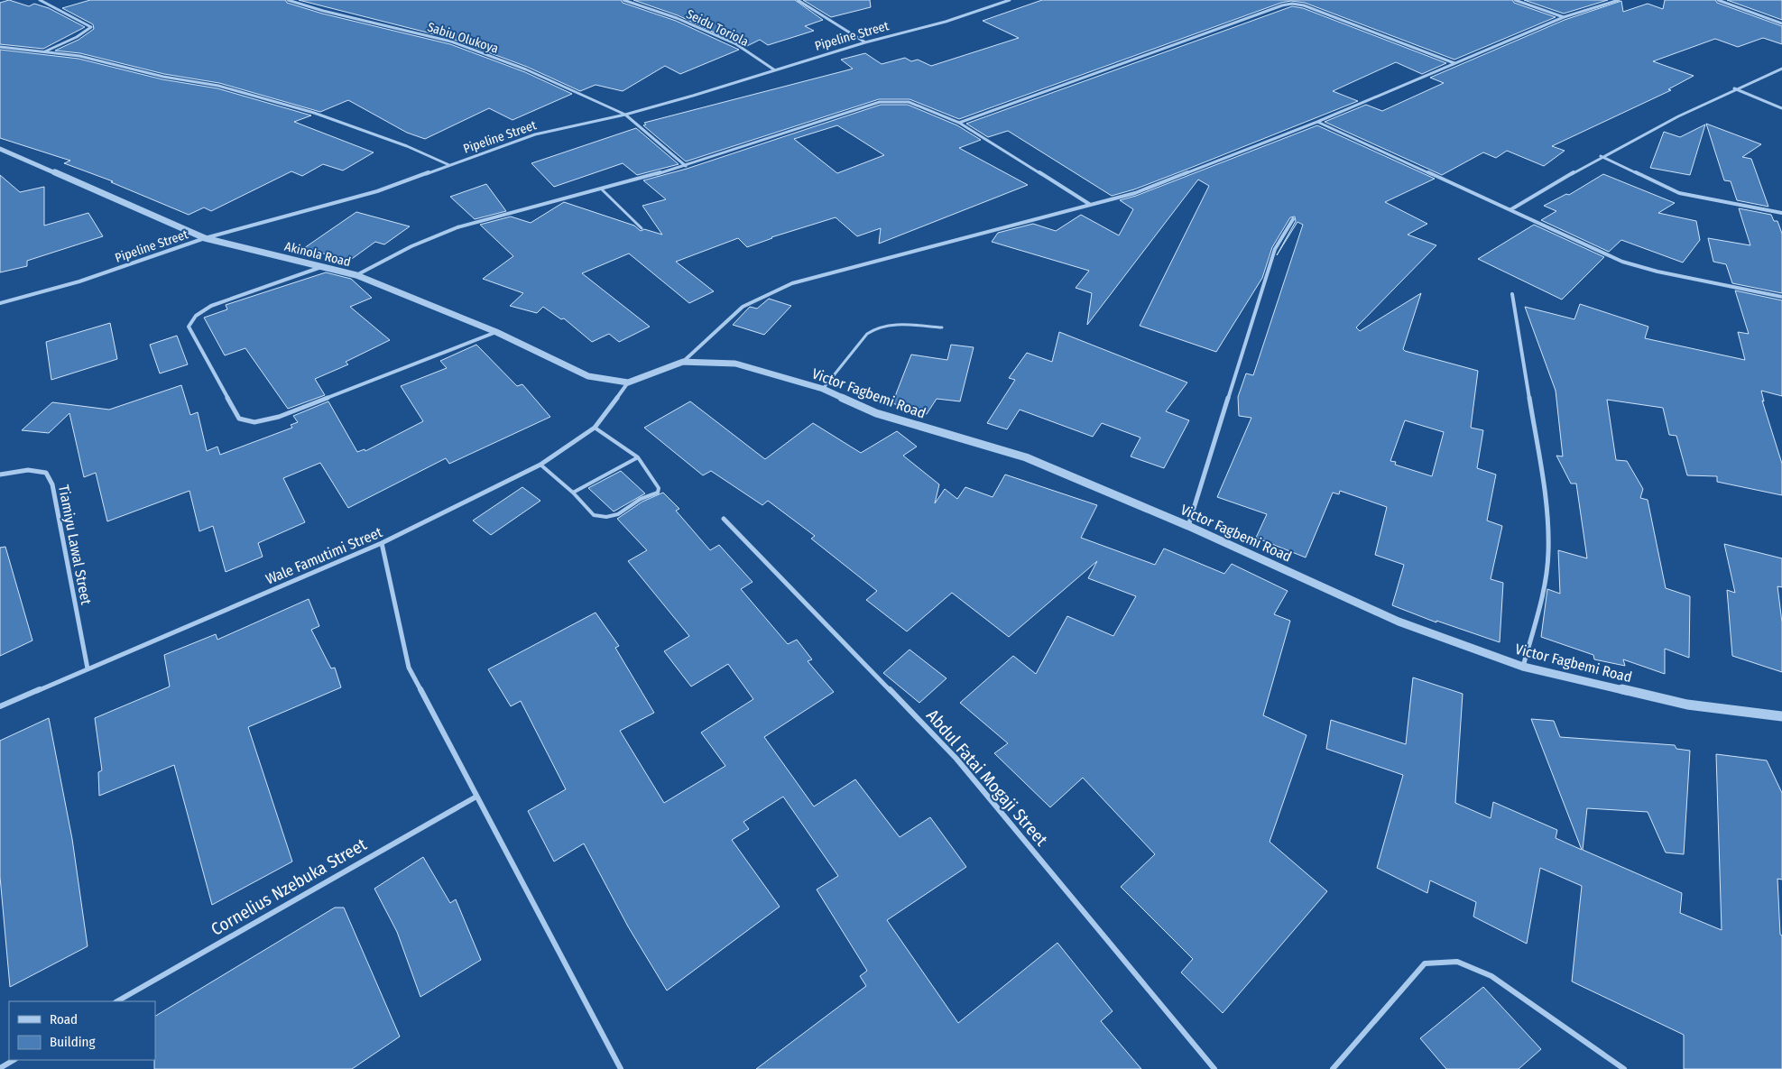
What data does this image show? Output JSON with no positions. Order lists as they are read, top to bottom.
{
  "streets": {
    "street": [
      "Seidu Toriola",
      "Pipeline Street",
      "Sabiu Olukoya",
      "Akinola Road",
      "Victor Fagbemi Road",
      "Tiamiyu Lawal Street",
      "Wale Famutimi Street",
      "Abdul Fatai Mogaji Street",
      "Cornelius Nzebuka Street"
    ]
  },
  "crossings": [
    ["Seidu Toriola", "Pipeline Street"],
    ["Pipeline Street", "Sabiu Olukoya"],
    ["Pipeline Street", "Akinola Road"],
    ["Akinola Road", "Wale Famutimi Street"],
    ["Tiamiyu Lawal Street", "Wale Famutimi Street"]
  ],
  "legend": ["Road", "Building"]
}
